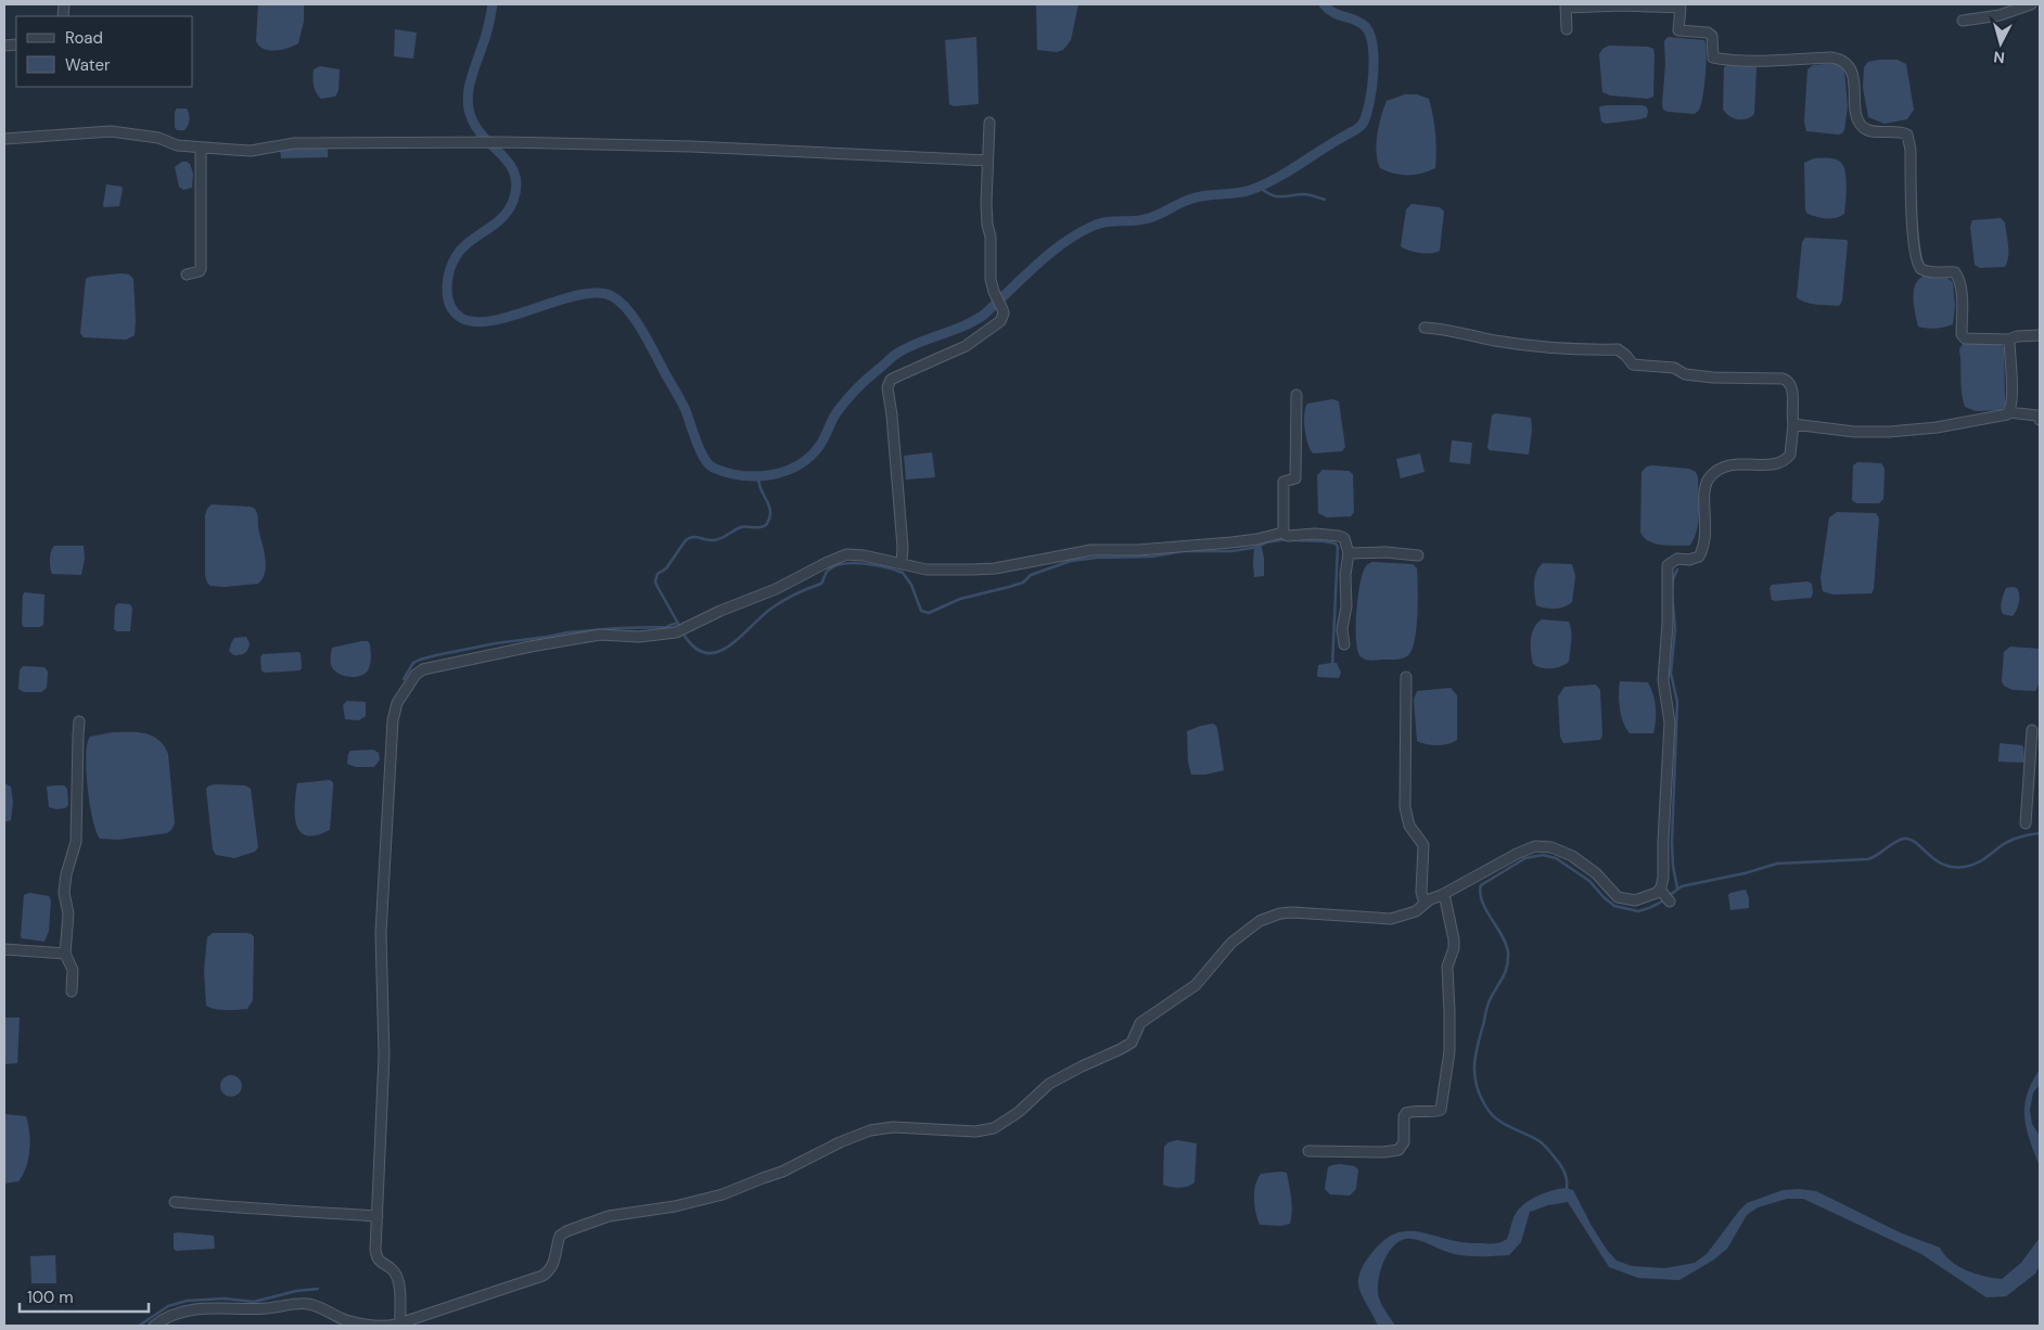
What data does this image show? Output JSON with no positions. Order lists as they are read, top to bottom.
{
  "legend": ["Road", "Water"],
  "scale_bar": "100 m",
  "north": "bottom"
}
